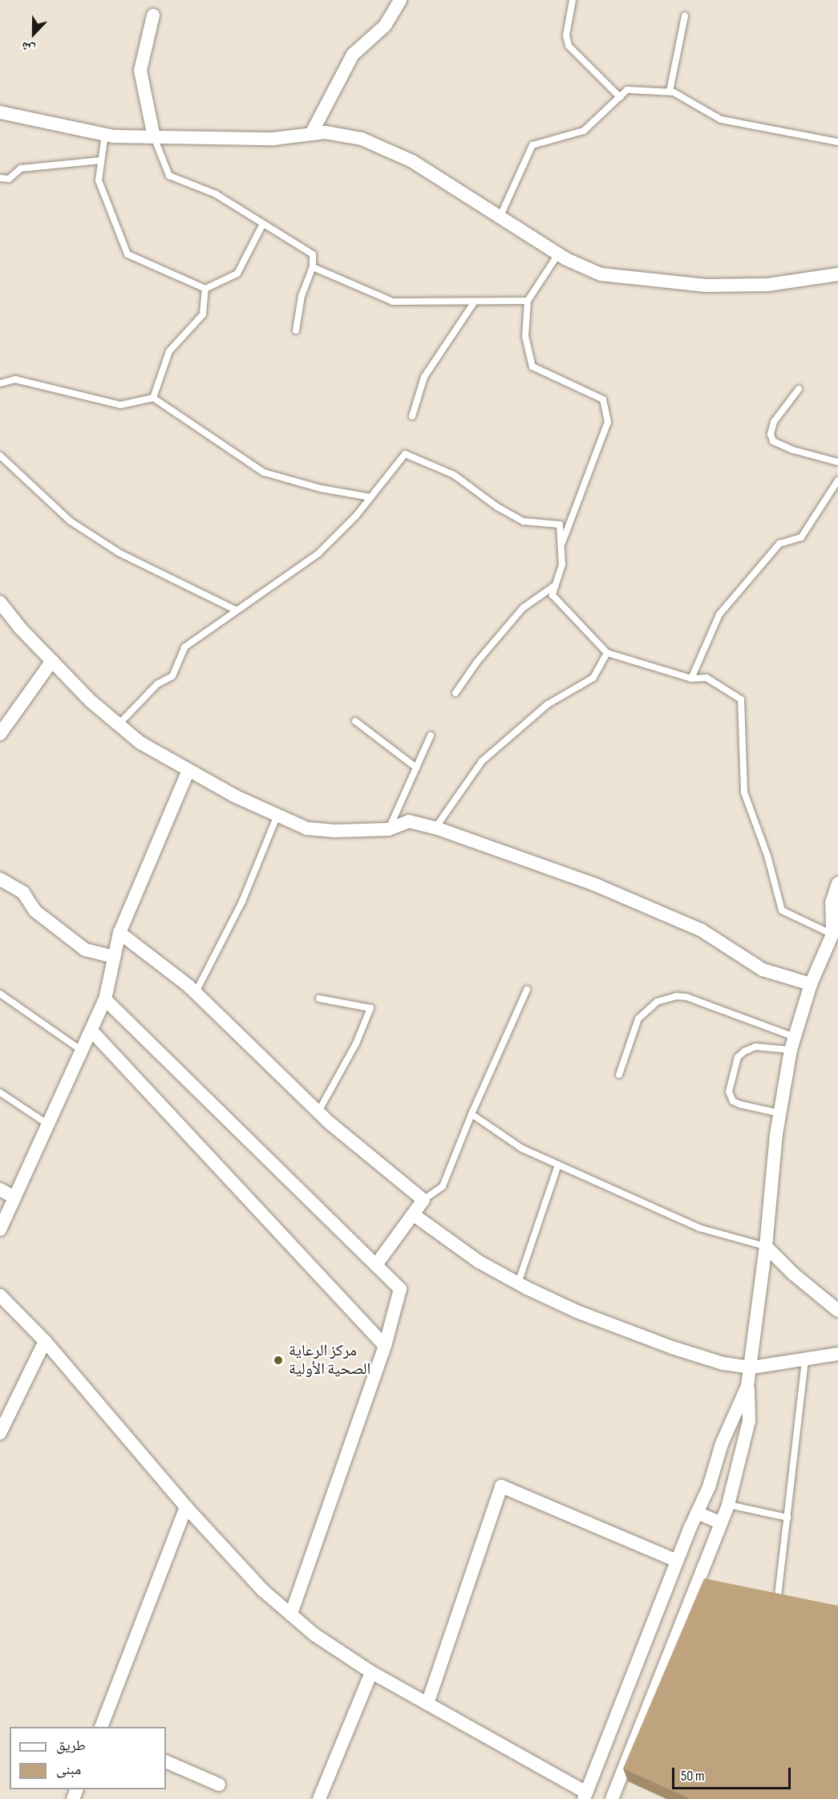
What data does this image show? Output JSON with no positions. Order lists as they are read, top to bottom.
{
  "places": ["مركز الرعاية الصحية الأولية"],
  "legend": ["طريق", "مبنى"],
  "scale_bar": "50 m",
  "north": "bottom"
}
